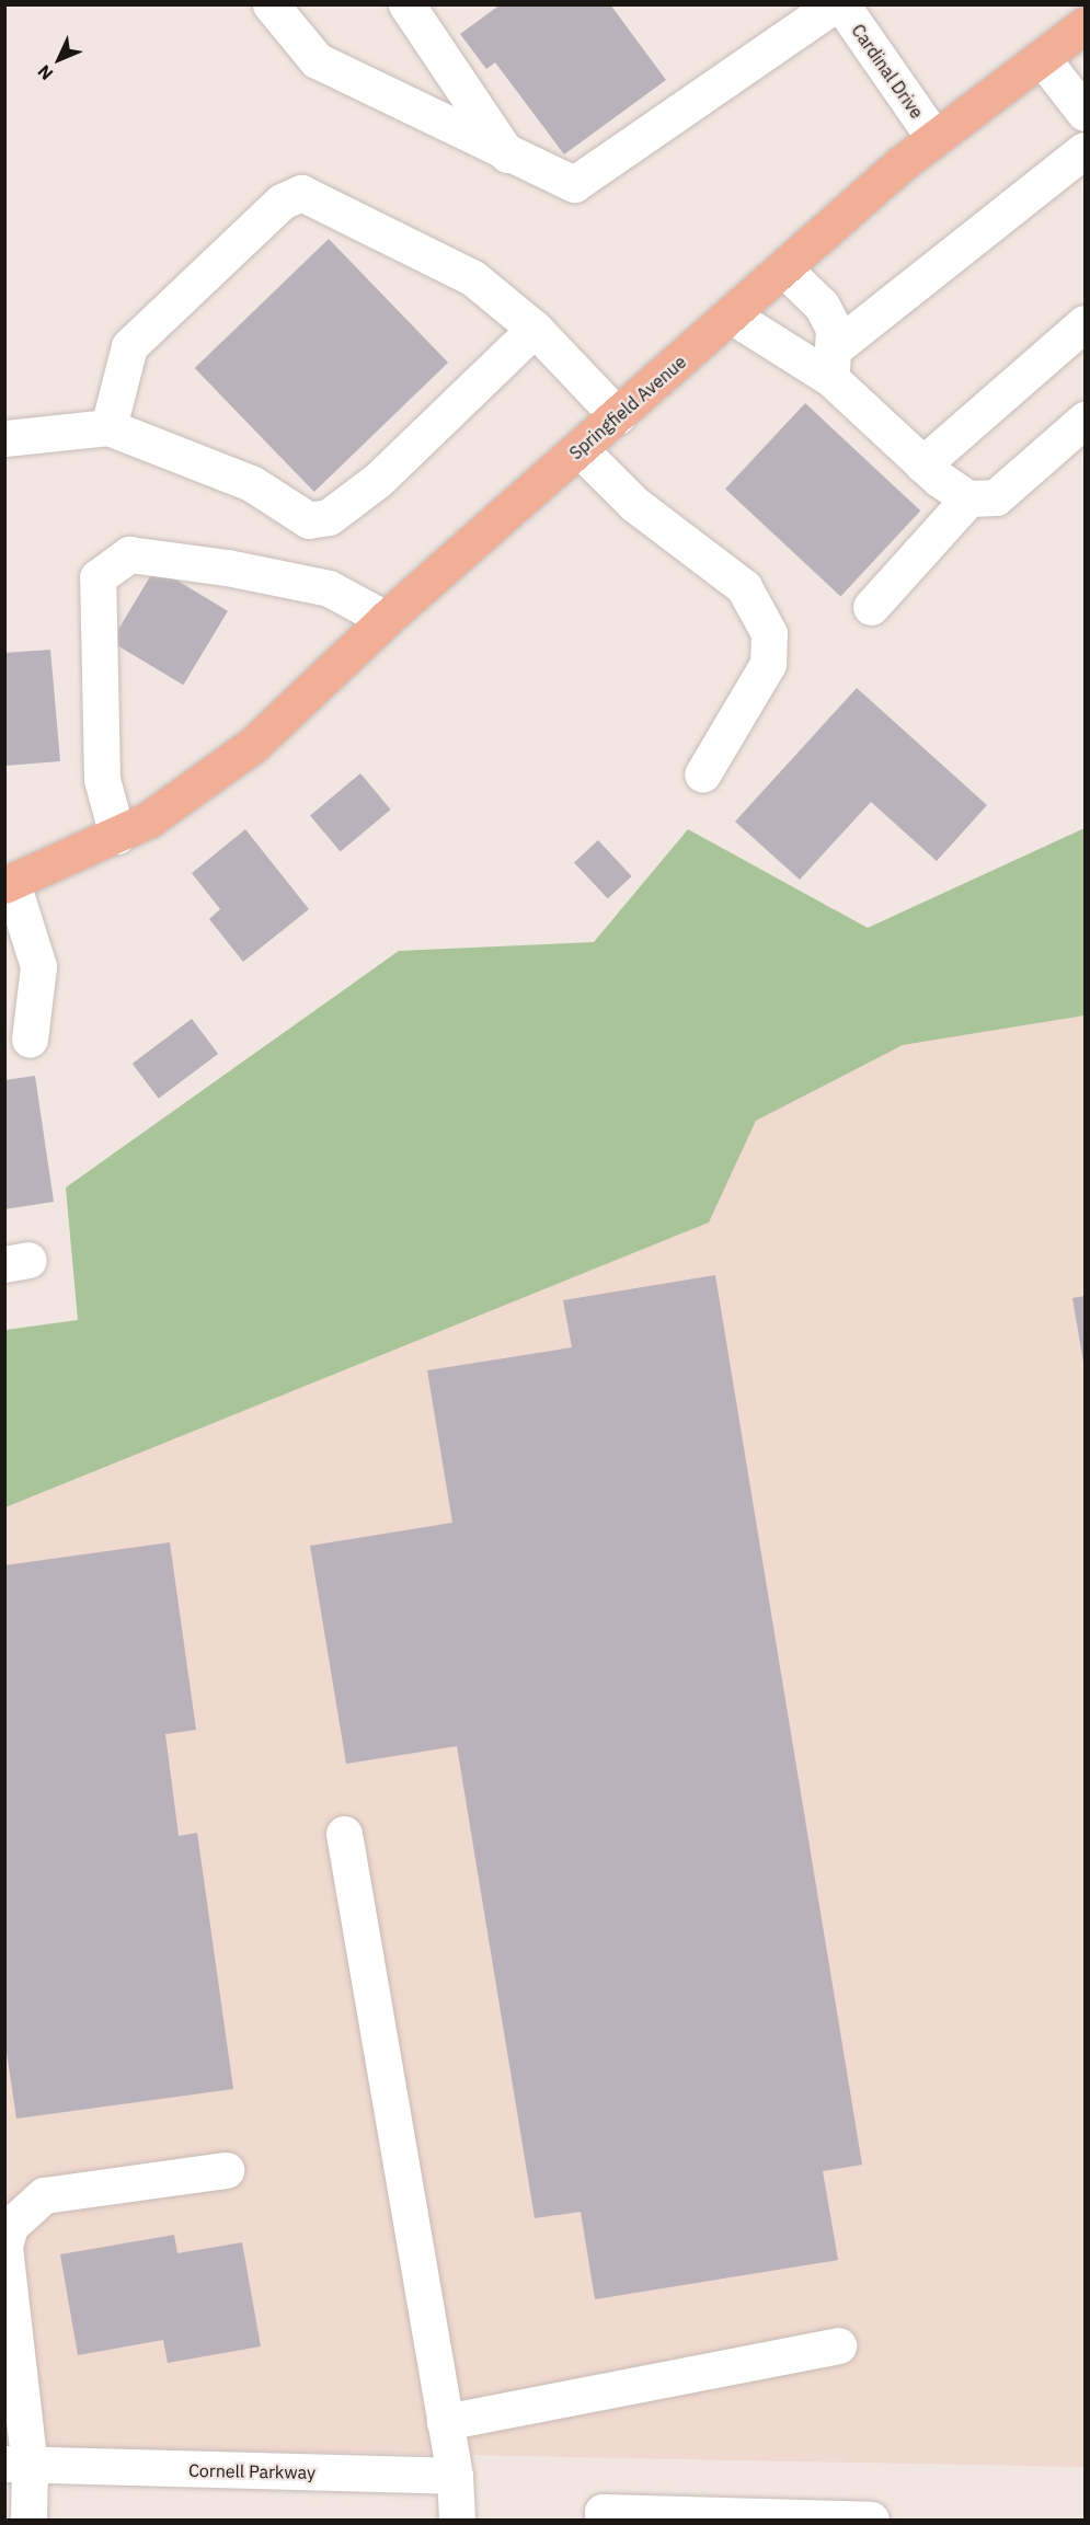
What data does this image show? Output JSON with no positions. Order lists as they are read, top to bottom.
{
  "streets": {
    "main road": ["Springfield Avenue"],
    "street": ["Cardinal Drive", "Cornell Parkway"]
  },
  "crossings": [
    ["Cardinal Drive", "Springfield Avenue"]
  ],
  "north": "bottom left"
}
